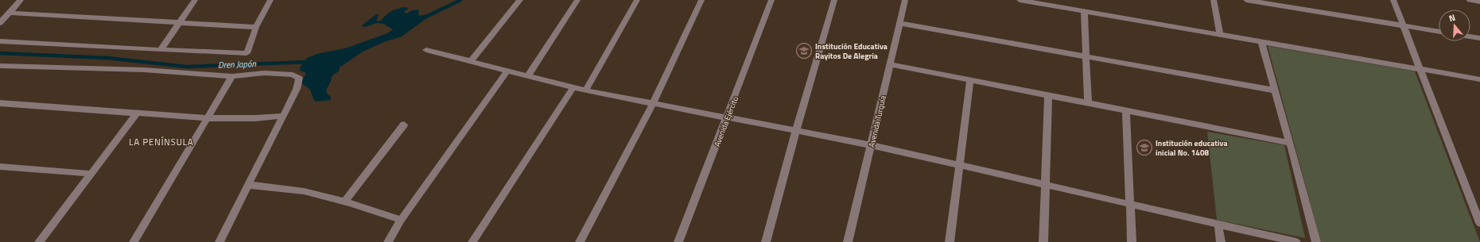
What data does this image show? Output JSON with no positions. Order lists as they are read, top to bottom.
{
  "streets": {
    "street": ["Avenida Ejército", "Avenida Turquía"]
  },
  "districts": ["LA PENÍNSULA"],
  "water": ["Dren Japón"],
  "places": {
    "school or university": ["Institución Educativa Rayitos De Alegria", "Institución educativa inicial No. 1408"]
  },
  "north": "top"
}
